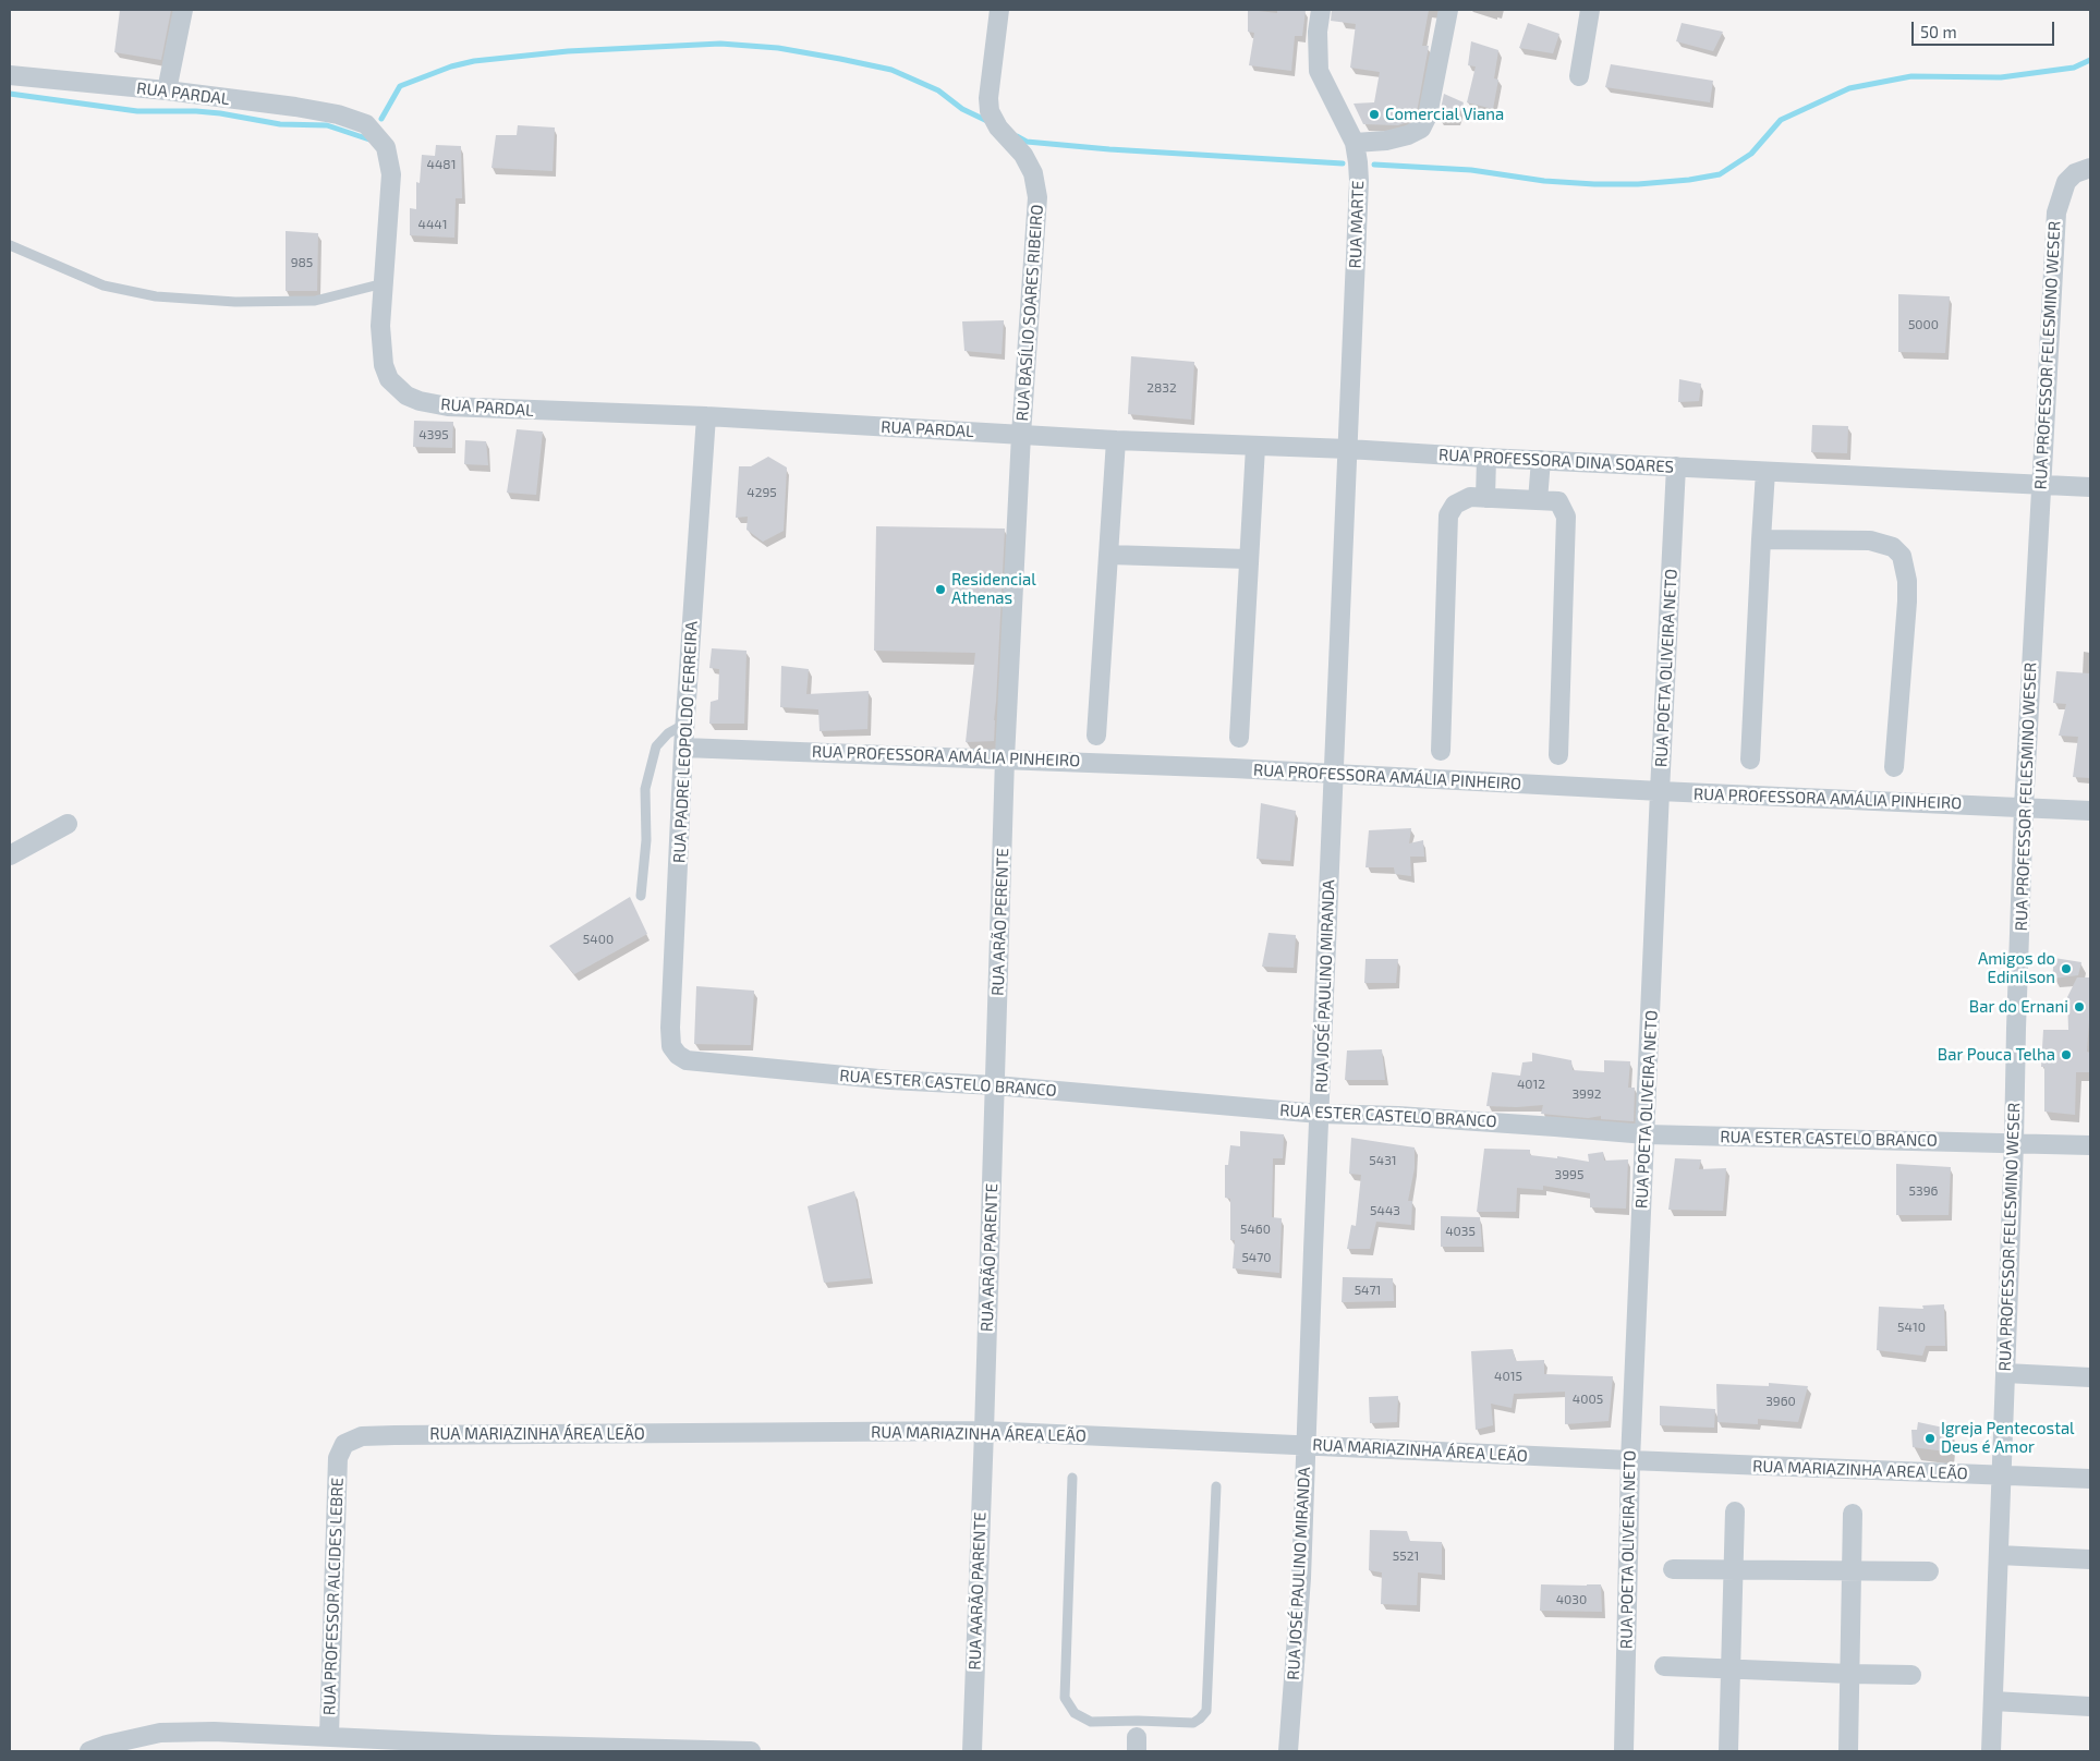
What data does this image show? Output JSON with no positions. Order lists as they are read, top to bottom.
{
  "streets": {
    "street": [
      "RUA PARDAL",
      "RUA MARTE",
      "RUA BASÍLIO SOARES RIBEIRO",
      "RUA PROFESSOR FELESMINO WESER",
      "RUA PROFESSORA DINA SOARES",
      "RUA POETA OLIVEIRA NETO",
      "RUA PADRE LEOPOLDO FERREIRA",
      "RUA PROFESSORA AMÁLIA PINHEIRO",
      "RUA ARÃO PERENTE",
      "RUA JOSÉ PAULINO MIRANDA",
      "RUA ESTER CASTELO BRANCO",
      "RUA ARÃO PARENTE",
      "RUA MARIAZINHA ÁREA LEÃO",
      "RUA MARIAZINHA AREA LEÃO",
      "RUA AARÃO PARENTE",
      "RUA PROFESSOR ALCIDES LEBRE"
    ]
  },
  "crossings": [
    ["RUA PARDAL", "RUA BASÍLIO SOARES RIBEIRO"],
    ["RUA PARDAL", "RUA PROFESSORA DINA SOARES"],
    ["RUA PARDAL", "RUA PADRE LEOPOLDO FERREIRA"],
    ["RUA MARTE", "RUA PROFESSORA DINA SOARES"],
    ["RUA MARTE", "RUA JOSÉ PAULINO MIRANDA"],
    ["RUA BASÍLIO SOARES RIBEIRO", "RUA PROFESSORA DINA SOARES"],
    ["RUA PROFESSOR FELESMINO WESER", "RUA PROFESSORA DINA SOARES"],
    ["RUA PROFESSOR FELESMINO WESER", "RUA PROFESSORA AMÁLIA PINHEIRO"],
    ["RUA PROFESSOR FELESMINO WESER", "RUA ESTER CASTELO BRANCO"],
    ["RUA PROFESSOR FELESMINO WESER", "RUA MARIAZINHA AREA LEÃO"],
    ["RUA PROFESSORA DINA SOARES", "RUA POETA OLIVEIRA NETO"],
    ["RUA PROFESSORA DINA SOARES", "RUA JOSÉ PAULINO MIRANDA"],
    ["RUA POETA OLIVEIRA NETO", "RUA PROFESSORA AMÁLIA PINHEIRO"],
    ["RUA POETA OLIVEIRA NETO", "RUA ESTER CASTELO BRANCO"],
    ["RUA POETA OLIVEIRA NETO", "RUA MARIAZINHA ÁREA LEÃO"],
    ["RUA POETA OLIVEIRA NETO", "RUA MARIAZINHA AREA LEÃO"],
    ["RUA PADRE LEOPOLDO FERREIRA", "RUA PROFESSORA AMÁLIA PINHEIRO"],
    ["RUA PADRE LEOPOLDO FERREIRA", "RUA ESTER CASTELO BRANCO"],
    ["RUA PROFESSORA AMÁLIA PINHEIRO", "RUA ARÃO PERENTE"],
    ["RUA PROFESSORA AMÁLIA PINHEIRO", "RUA JOSÉ PAULINO MIRANDA"],
    ["RUA ARÃO PERENTE", "RUA ESTER CASTELO BRANCO"],
    ["RUA ARÃO PERENTE", "RUA ARÃO PARENTE"],
    ["RUA JOSÉ PAULINO MIRANDA", "RUA ESTER CASTELO BRANCO"],
    ["RUA JOSÉ PAULINO MIRANDA", "RUA MARIAZINHA ÁREA LEÃO"],
    ["RUA ESTER CASTELO BRANCO", "RUA ARÃO PARENTE"],
    ["RUA ARÃO PARENTE", "RUA MARIAZINHA ÁREA LEÃO"],
    ["RUA ARÃO PARENTE", "RUA AARÃO PARENTE"],
    ["RUA MARIAZINHA ÁREA LEÃO", "RUA MARIAZINHA AREA LEÃO"],
    ["RUA MARIAZINHA ÁREA LEÃO", "RUA AARÃO PARENTE"],
    ["RUA MARIAZINHA ÁREA LEÃO", "RUA PROFESSOR ALCIDES LEBRE"]
  ],
  "places": [
    "Comercial Viana",
    "Residencial Athenas",
    "Amigos do Edinilson",
    "Bar do Ernani",
    "Bar Pouca Telha",
    "Igreja Pentecostal Deus é Amor"
  ],
  "house_numbers": [
    "4481",
    "4441",
    "985",
    "5000",
    "2832",
    "4395",
    "4295",
    "5400",
    "4012",
    "3992",
    "5431",
    "3995",
    "5396",
    "5443",
    "5460",
    "4035",
    "5470",
    "5471",
    "5410",
    "4015",
    "4005",
    "3960",
    "5521",
    "4030"
  ],
  "scale_bar": "50 m"
}
